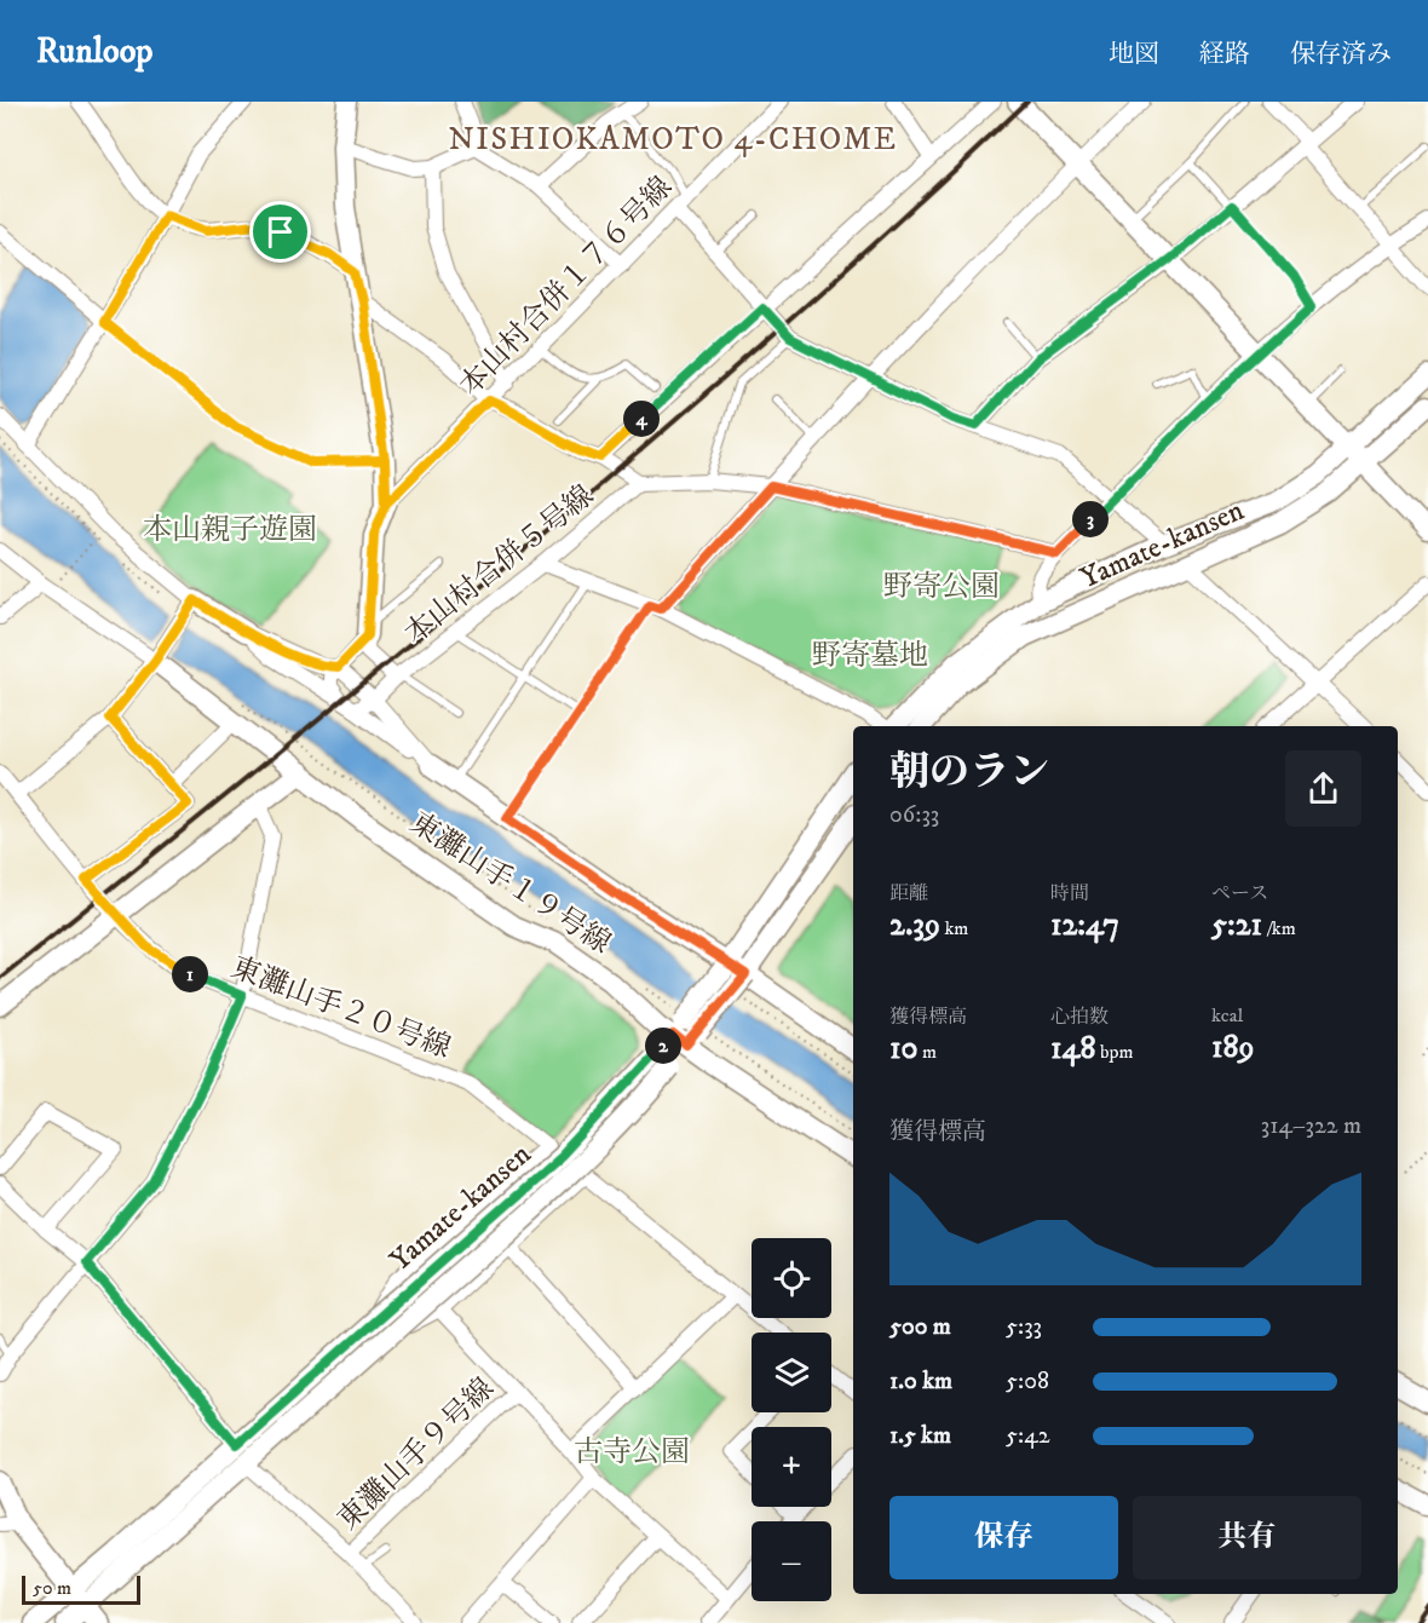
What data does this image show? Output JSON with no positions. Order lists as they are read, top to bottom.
{
  "streets": {
    "street": [
      "本山村合併１７６号線",
      "Yamate-kansen",
      "本山村合併５号線",
      "東灘山手１９号線",
      "東灘山手２０号線",
      "東灘山手９号線"
    ]
  },
  "crossings": [
    ["Yamate-kansen", "東灘山手１９号線"],
    ["Yamate-kansen", "東灘山手２０号線"]
  ],
  "districts": ["NISHIOKAMOTO 4-CHOME"],
  "parks": [
    "本山親子遊園",
    "野寄公園",
    "野寄墓地",
    "古寺公園"
  ],
  "scale_bar": "50 m",
  "page": {
    "header": "Runloop",
    "nav": ["地図", "経路", "保存済み"],
    "pins": [
      "4",
      "3",
      "1",
      "2"
    ],
    "heading": ["朝のラン", "06:33"],
    "stats": [
      ["距離", "2.39 km"],
      ["時間", "12:47"],
      ["ペース", "5:21 /km"],
      ["獲得標高", "10 m"],
      ["心拍数", "148 bpm"],
      ["kcal", "189"]
    ],
    "chart": ["獲得標高", "314–322 m"],
    "map_buttons": ["+", "−"],
    "list": [
      {
        "name": "500 m",
        "note": "5:33"
      },
      {
        "name": "1.0 km",
        "note": "5:08"
      },
      {
        "name": "1.5 km",
        "note": "5:42"
      }
    ],
    "buttons": ["保存", "共有"],
    "scale": "50 m"
  }
}
